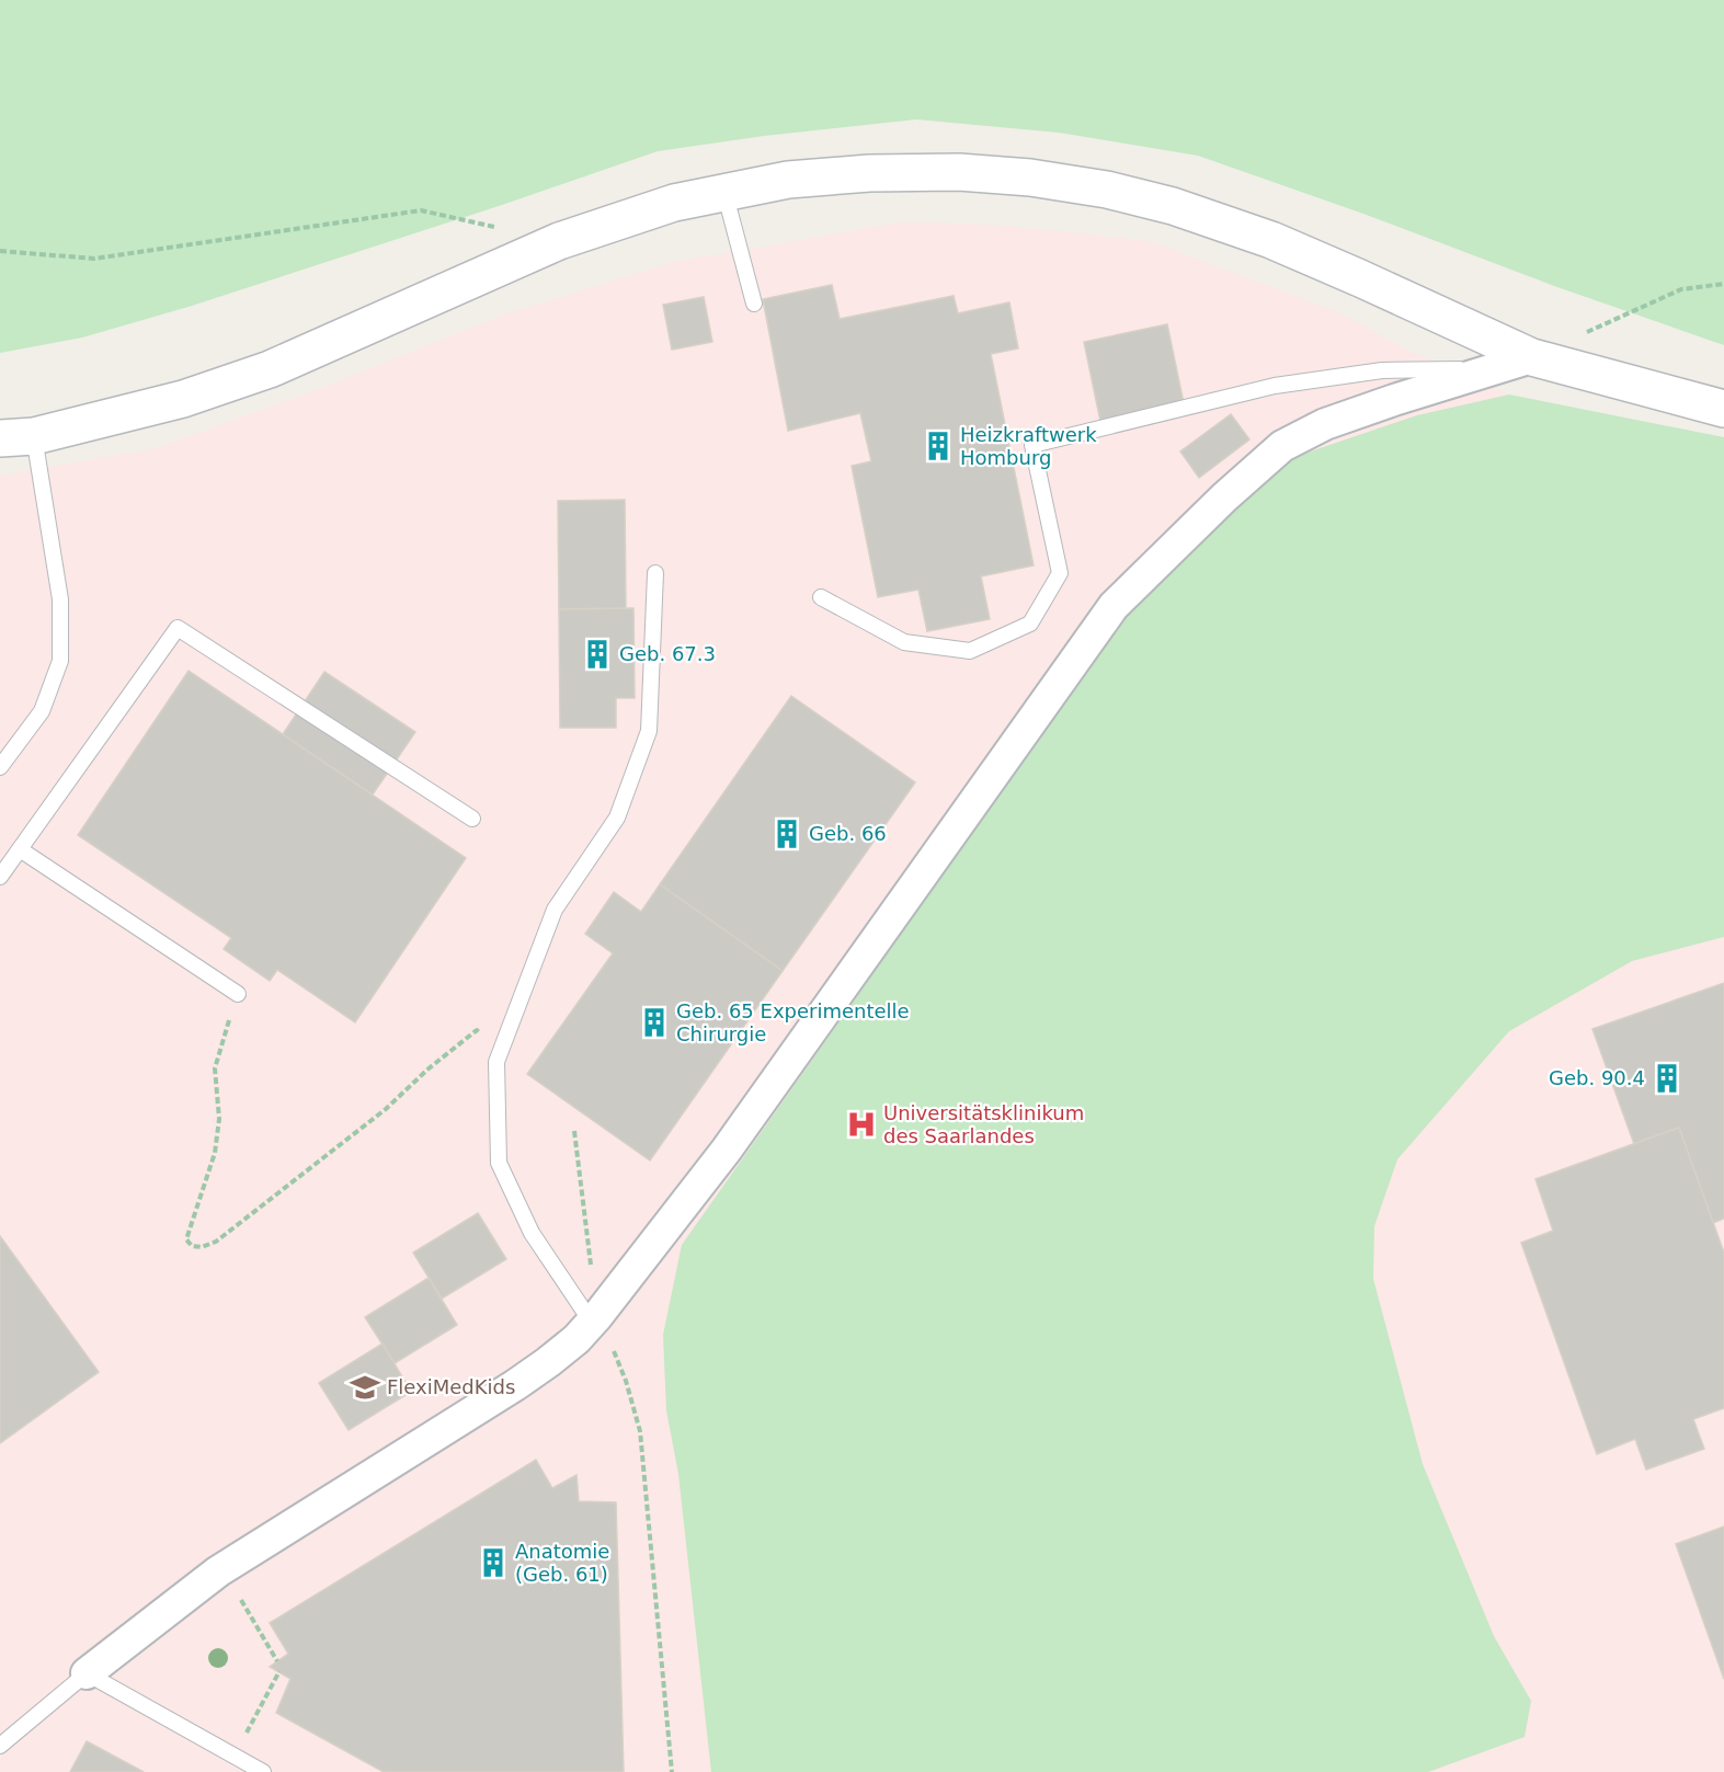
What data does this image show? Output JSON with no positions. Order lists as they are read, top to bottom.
{
  "places": {
    "building": [
      "Heizkraftwerk Homburg",
      "Geb. 67.3",
      "Geb. 66",
      "Geb. 65 Experimentelle Chirurgie",
      "Geb. 90.4",
      "Anatomie (Geb. 61)"
    ],
    "hospital": ["Universitätsklinikum des Saarlandes"],
    "school or university": ["FlexiMedKids"]
  }
}
